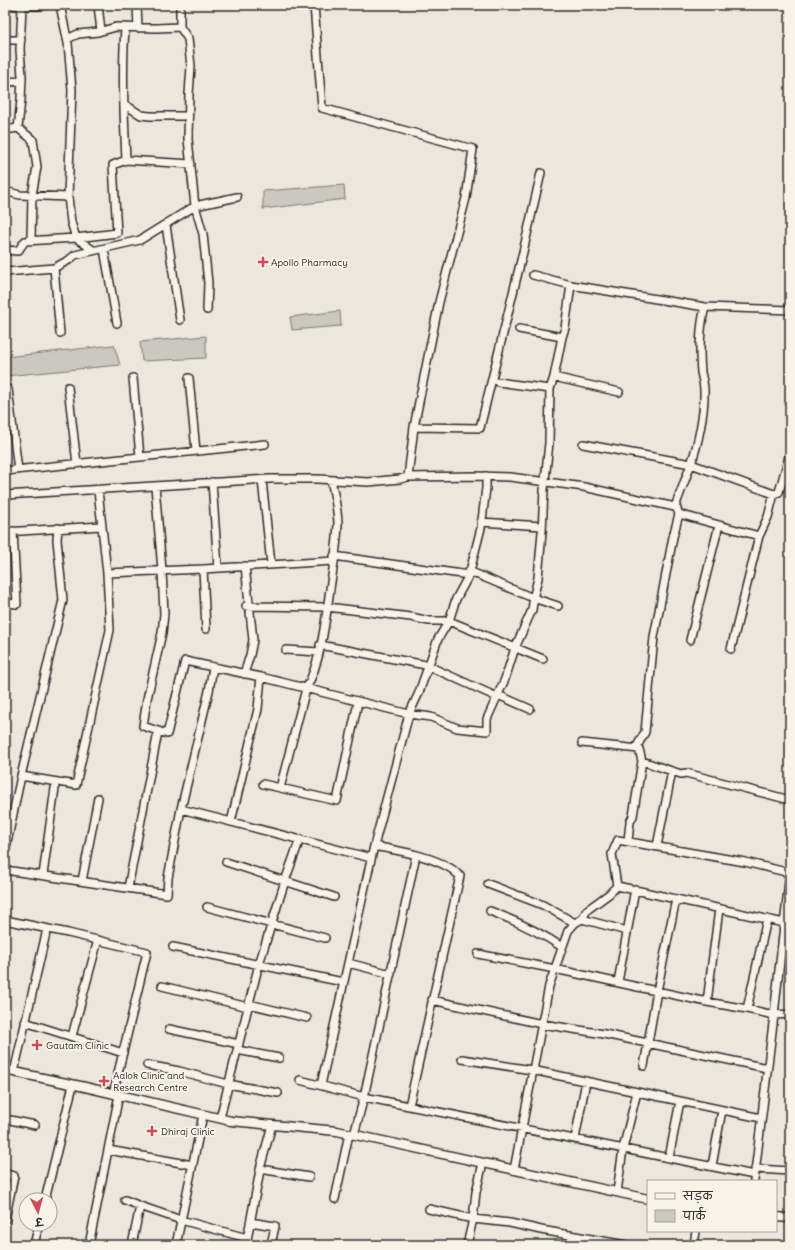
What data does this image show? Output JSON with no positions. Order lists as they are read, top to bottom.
{
  "places": {
    "health": [
      "Apollo Pharmacy",
      "Gautam Clinic",
      "Aalok Clinic and Research Centre",
      "Dhiraj Clinic"
    ]
  },
  "legend": ["सड़क", "पार्क"],
  "north": "bottom"
}
